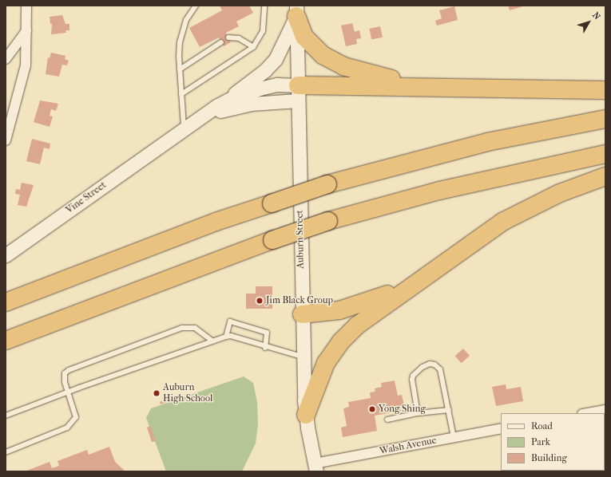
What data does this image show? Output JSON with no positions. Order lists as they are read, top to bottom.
{
  "streets": {
    "main road": ["Vine Street", "Auburn Street"],
    "street": ["Walsh Avenue"]
  },
  "crossings": [
    ["Vine Street", "Auburn Street"],
    ["Auburn Street", "Walsh Avenue"]
  ],
  "places": ["Jim Black Group", "Auburn High School", "Yong Shing"],
  "legend": ["Road", "Park", "Building"],
  "north": "top right"
}
